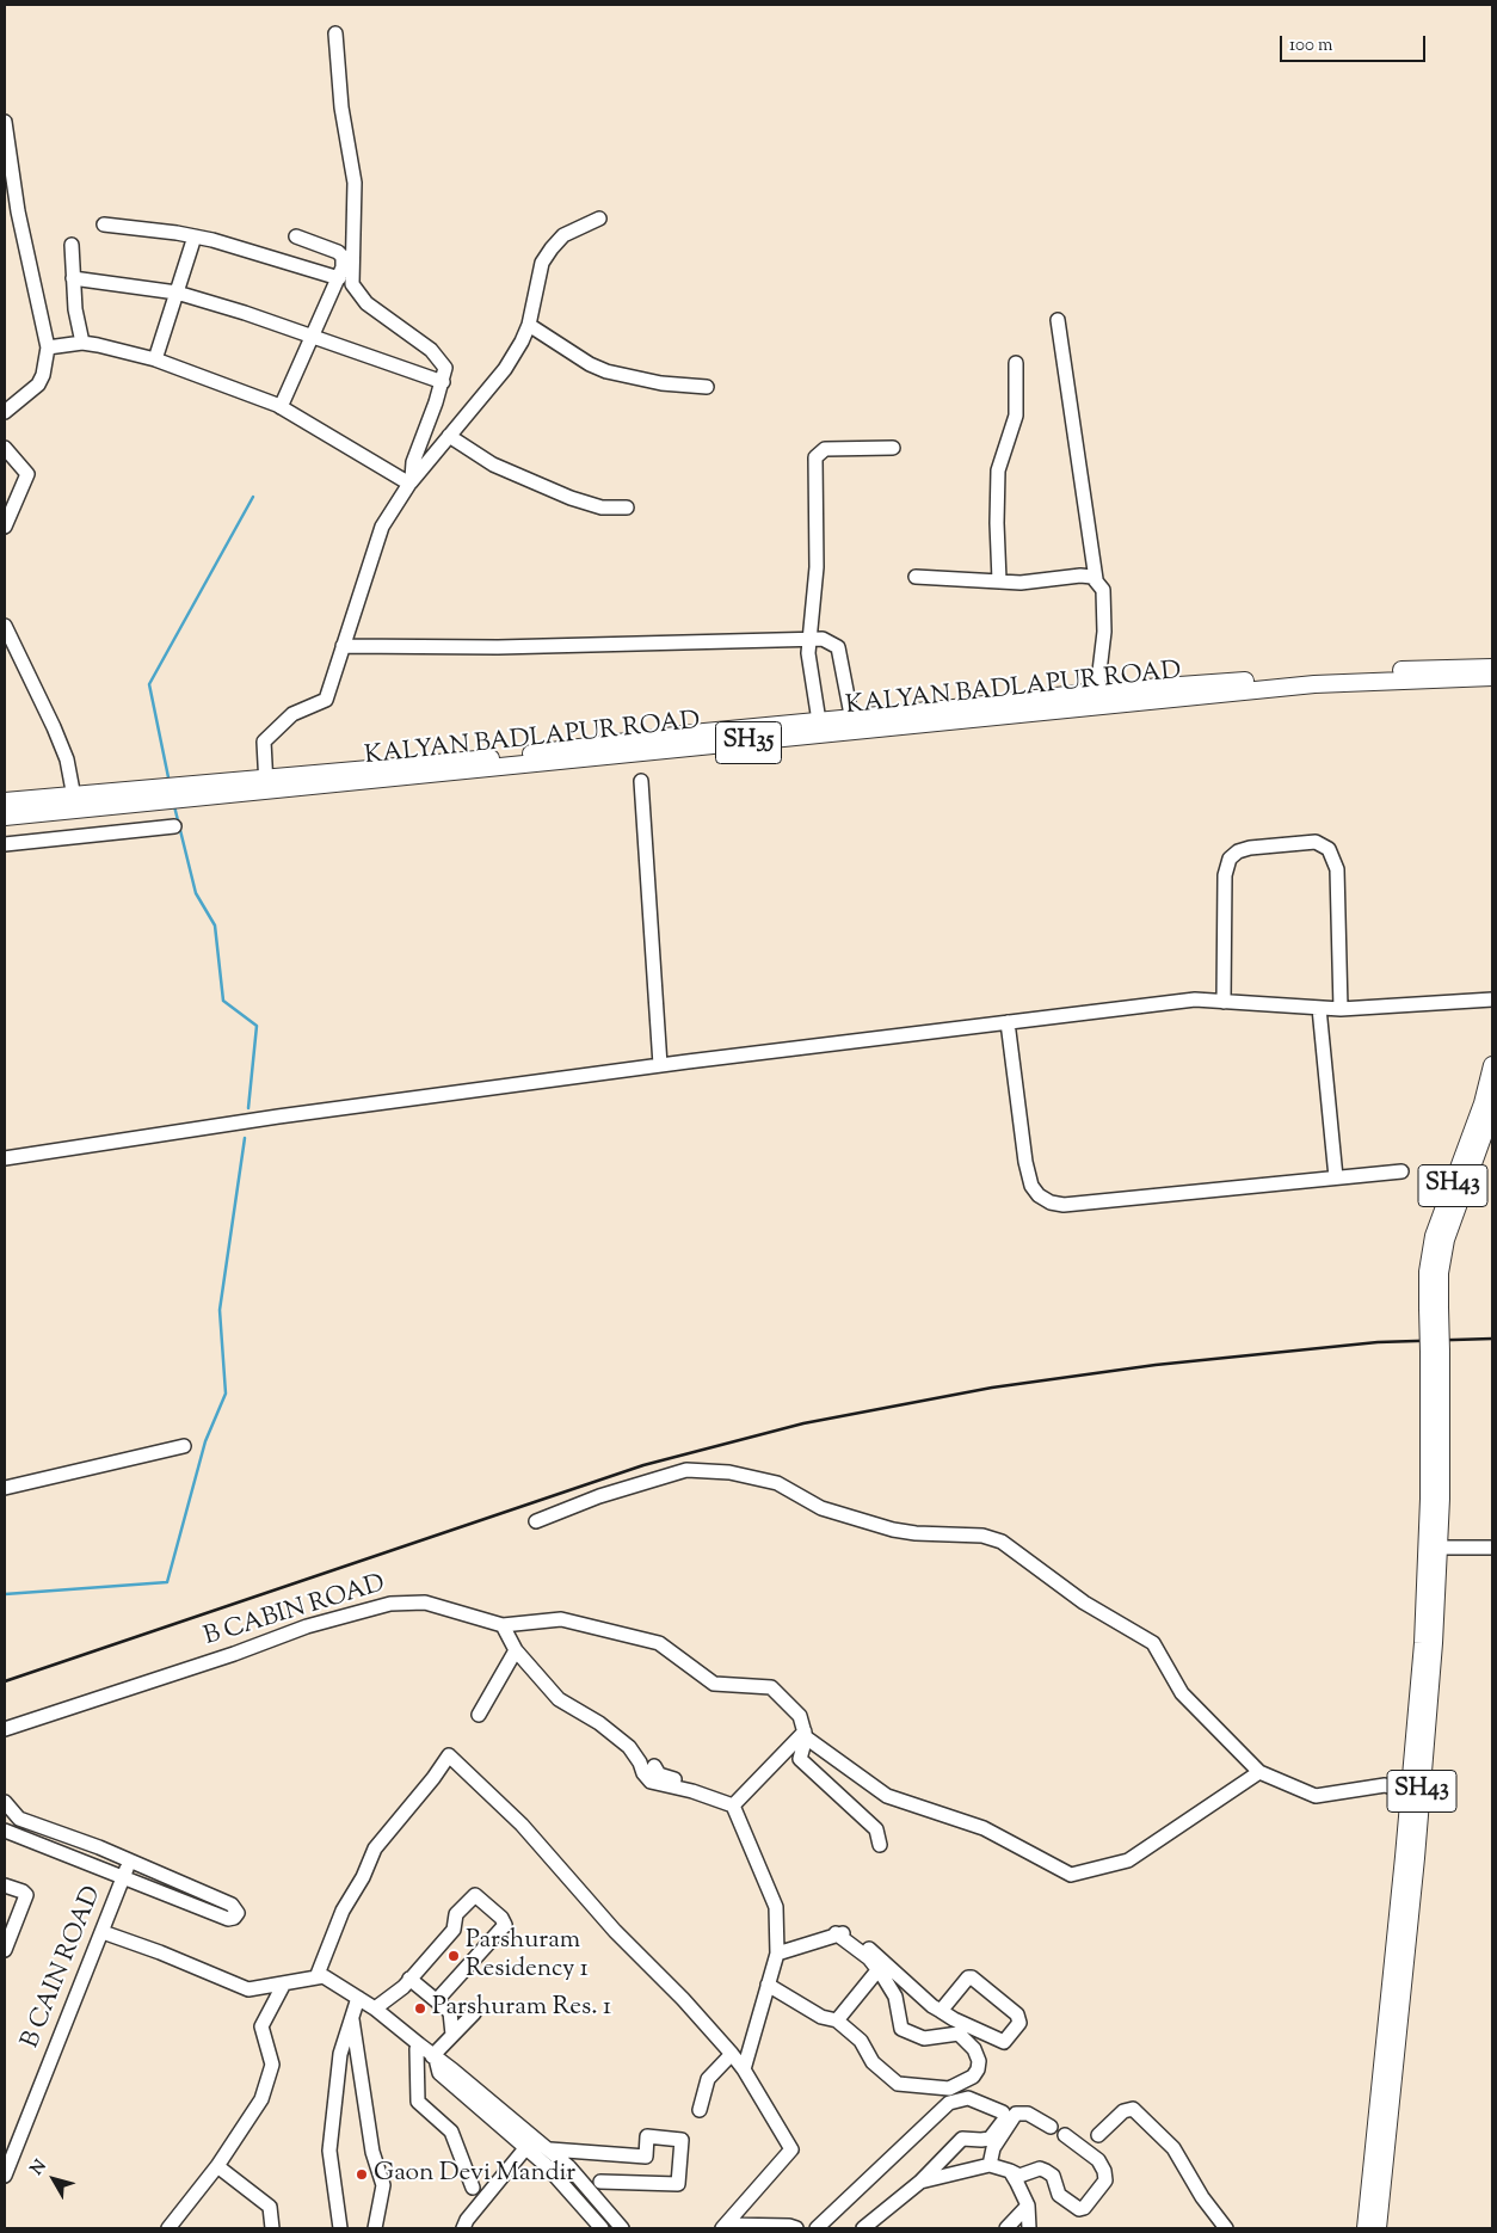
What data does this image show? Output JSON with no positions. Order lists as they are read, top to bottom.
{
  "streets": {
    "main road": ["KALYAN BADLAPUR ROAD", "SH35", "SH43"],
    "street": ["B CABIN ROAD", "B CAIN ROAD"]
  },
  "places": ["Parshuram Residency 1", "Parshuram Res. 1", "Gaon Devi Mandir"],
  "scale_bar": "100 m",
  "north": "top left"
}
